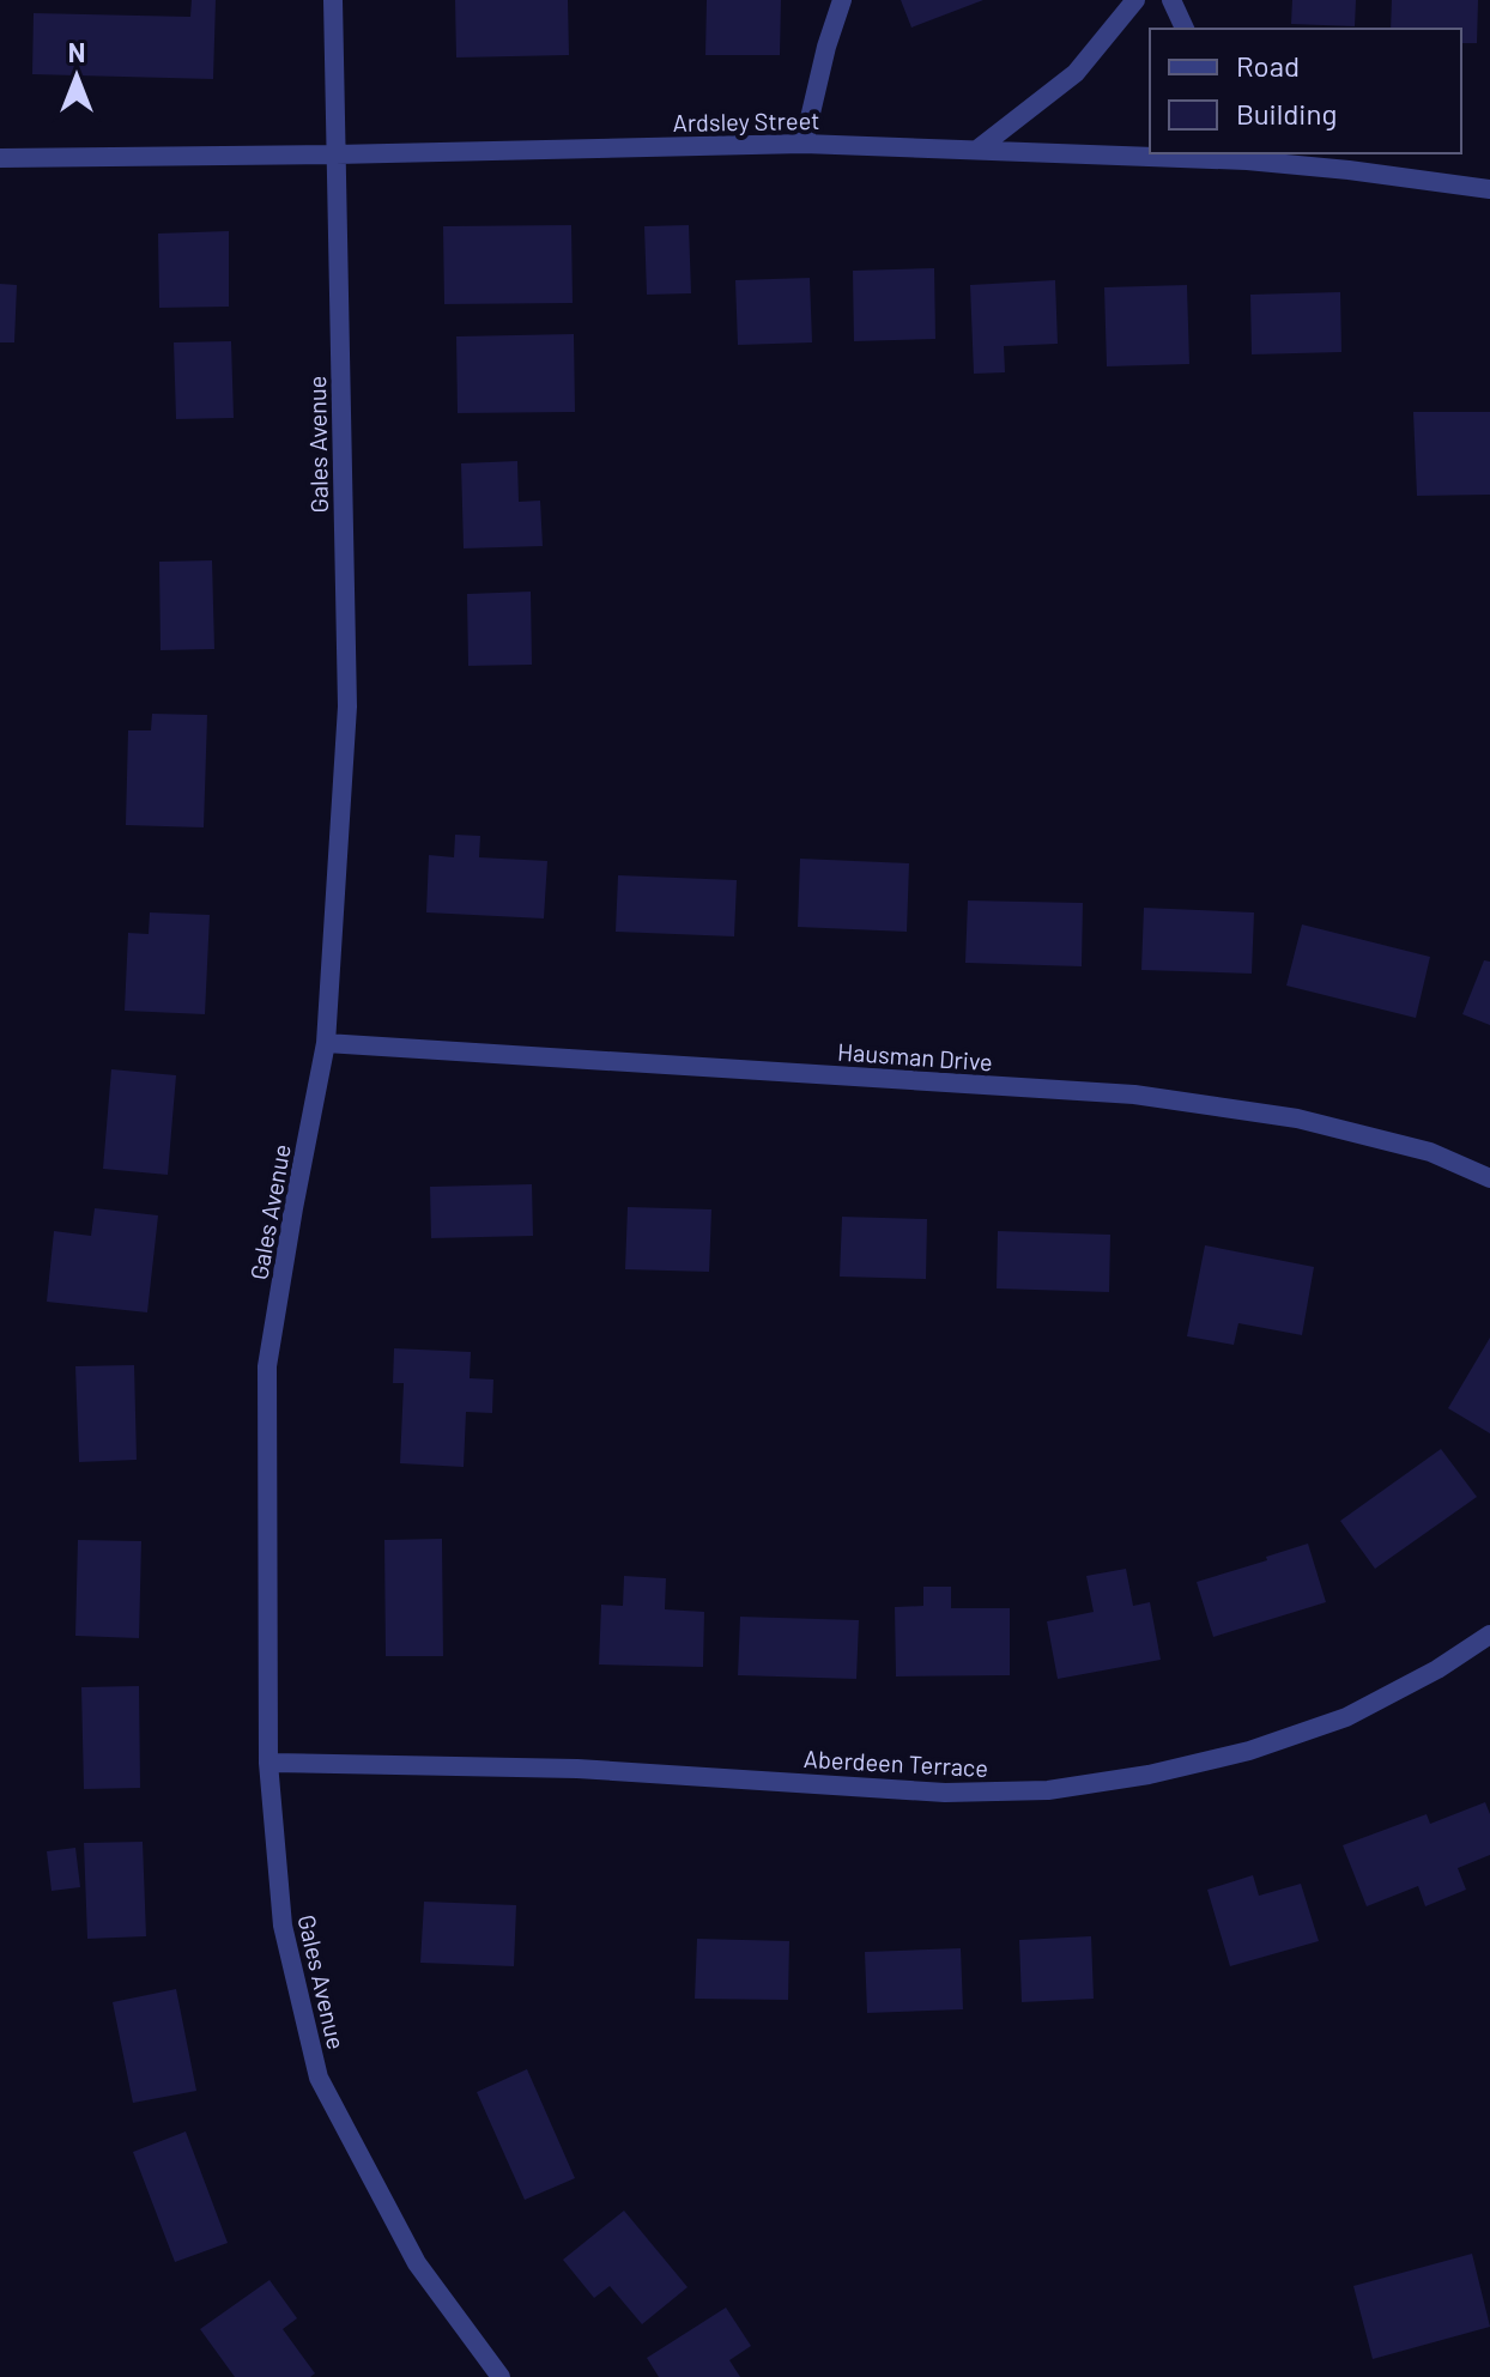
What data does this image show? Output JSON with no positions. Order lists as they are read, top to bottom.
{
  "streets": {
    "street": [
      "Ardsley Street",
      "Gales Avenue",
      "Hausman Drive",
      "Aberdeen Terrace"
    ]
  },
  "crossings": [
    ["Ardsley Street", "Gales Avenue"],
    ["Gales Avenue", "Hausman Drive"],
    ["Gales Avenue", "Aberdeen Terrace"]
  ],
  "legend": ["Road", "Building"],
  "north": "top"
}
